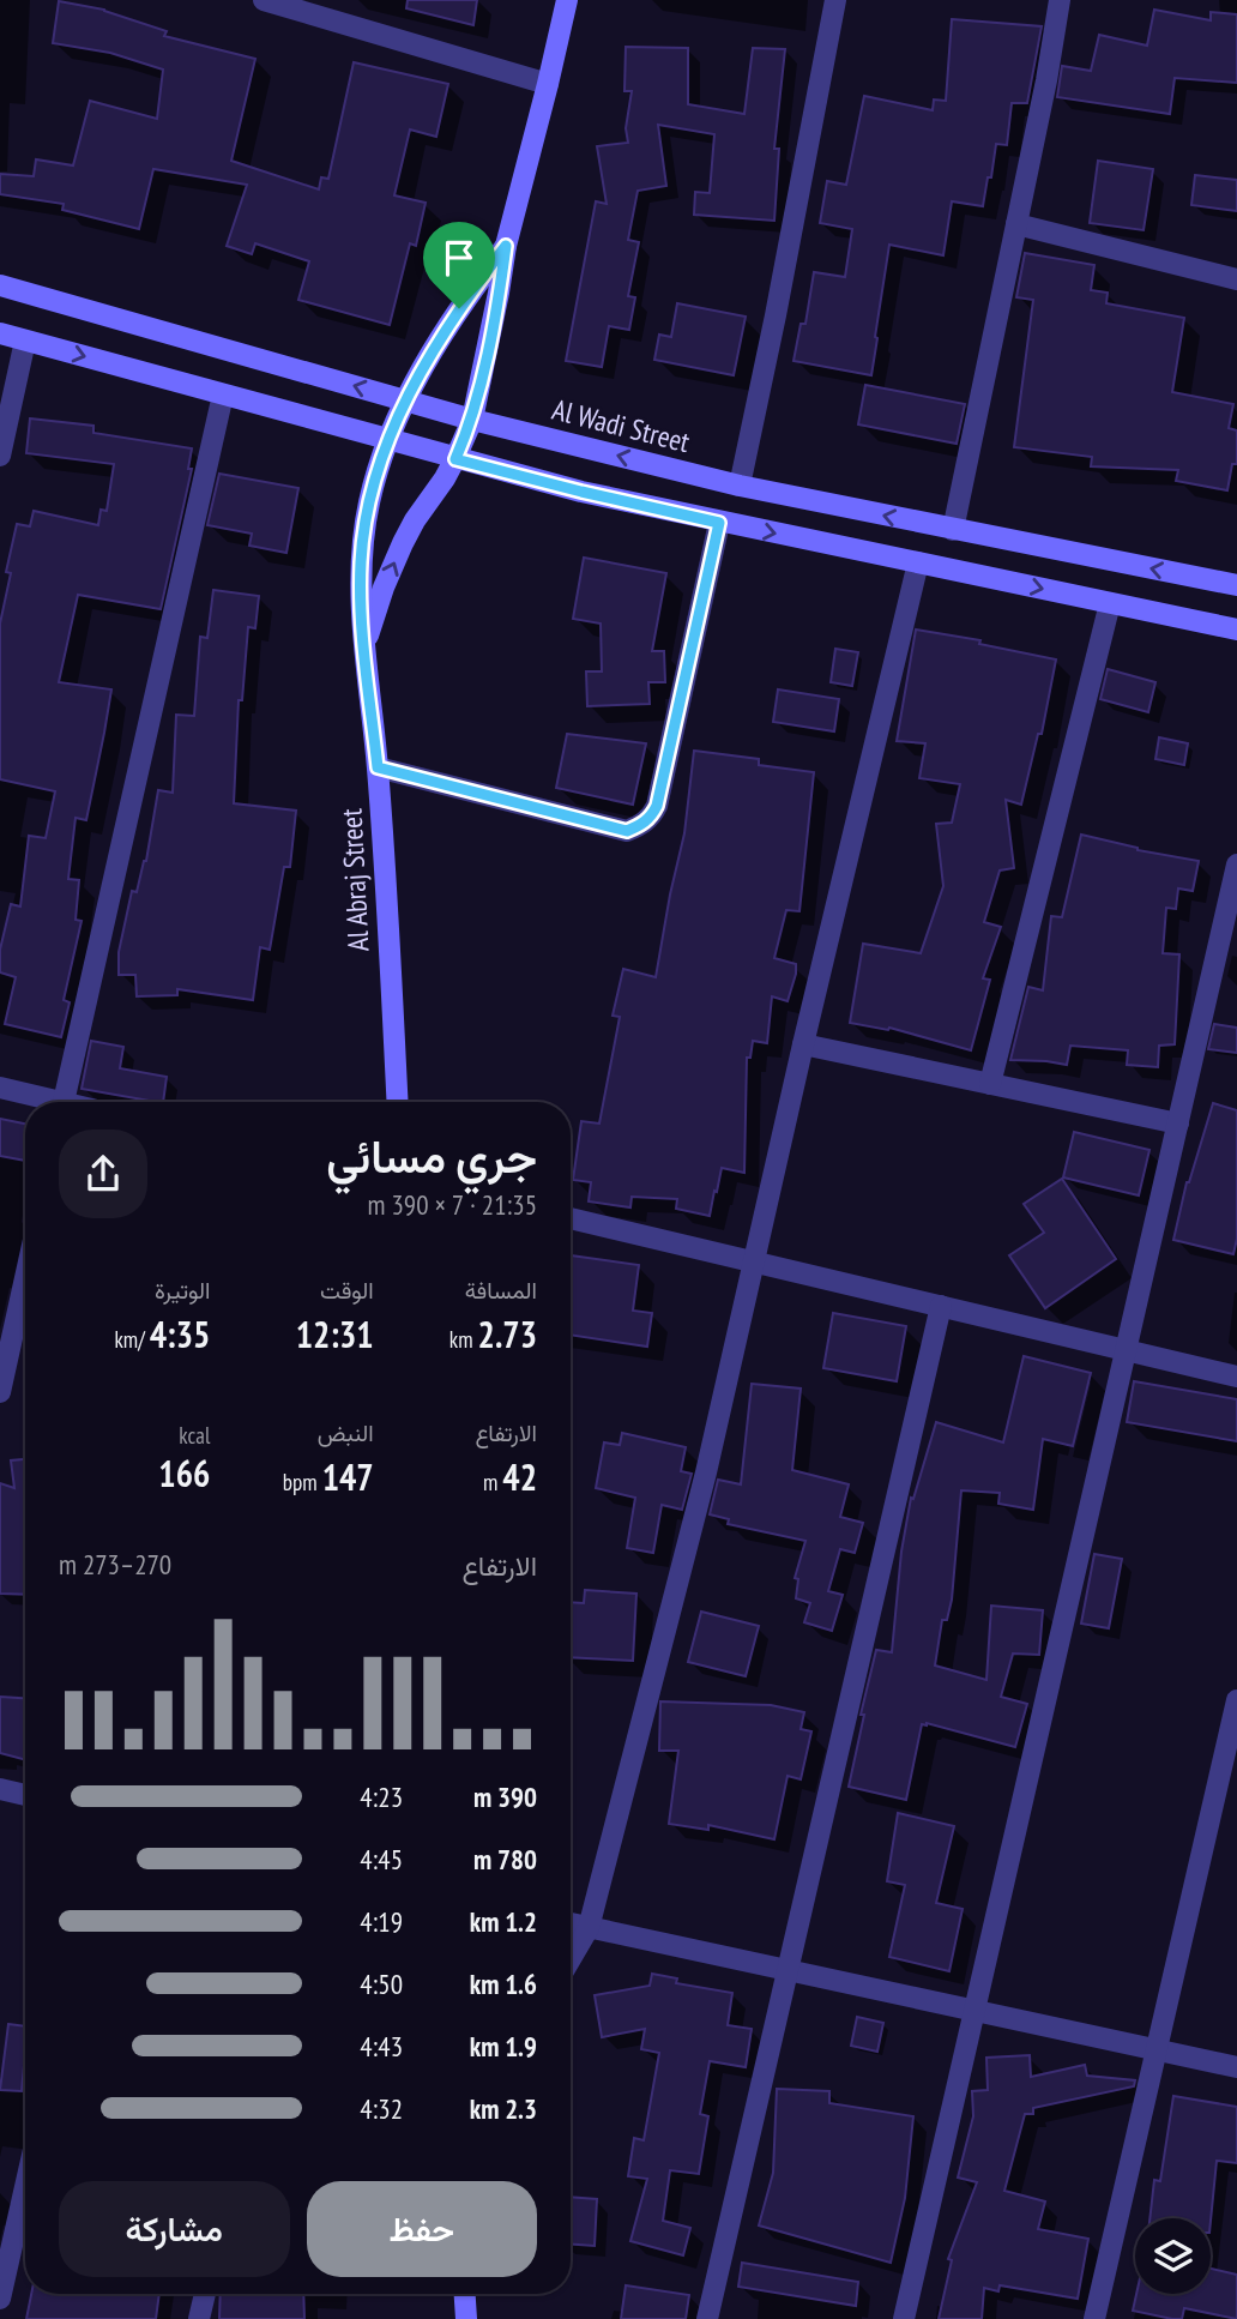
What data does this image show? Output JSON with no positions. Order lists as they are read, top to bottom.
{
  "streets": {
    "main road": ["Al Wadi Street", "Al Abraj Street"]
  },
  "crossings": [
    ["Al Wadi Street", "Al Abraj Street"]
  ],
  "page": {
    "heading": ["جري مسائي", "21:35 · 7 × 390 m"],
    "stats": [
      ["المسافة", "2.73 km"],
      ["الوقت", "12:31"],
      ["الوتيرة", "4:35 /km"],
      ["الارتفاع", "42 m"],
      ["النبض", "147 bpm"],
      ["kcal", "166"]
    ],
    "chart": ["الارتفاع", "270–273 m"],
    "list": [
      {
        "name": "390 m",
        "note": "4:23"
      },
      {
        "name": "780 m",
        "note": "4:45"
      },
      {
        "name": "1.2 km",
        "note": "4:19"
      },
      {
        "name": "1.6 km",
        "note": "4:50"
      },
      {
        "name": "1.9 km",
        "note": "4:43"
      },
      {
        "name": "2.3 km",
        "note": "4:32"
      }
    ],
    "buttons": ["حفظ", "مشاركة"]
  }
}
